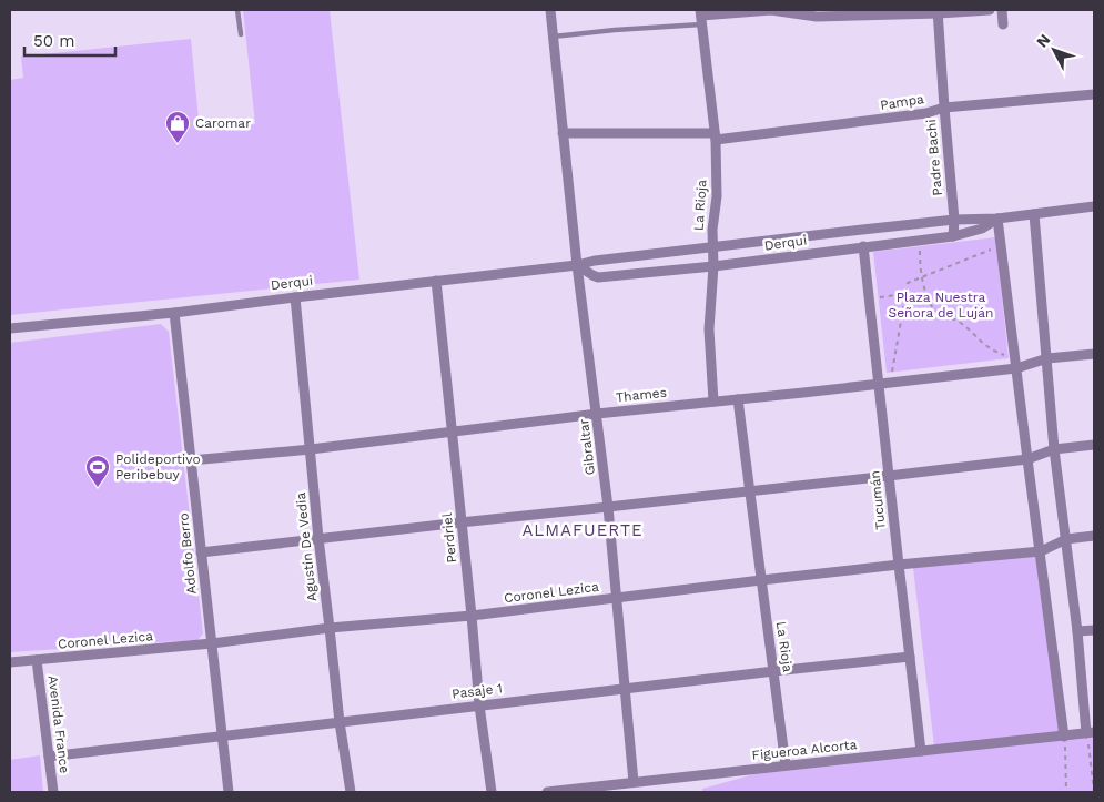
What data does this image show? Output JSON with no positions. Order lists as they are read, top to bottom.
{
  "streets": {
    "street": [
      "Pampa",
      "Padre Bachi",
      "La Rioja",
      "Derqui",
      "Thames",
      "Gibraltar",
      "Tucumán",
      "Perdriel",
      "Agustín De Vedia",
      "Adolfo Berro",
      "Coronel Lezica",
      "Pasaje 1",
      "Avenida France",
      "Figueroa Alcorta"
    ]
  },
  "crossings": [
    ["Pampa", "Padre Bachi"],
    ["Pampa", "La Rioja"],
    ["Pampa", "Gibraltar"],
    ["Padre Bachi", "Derqui"],
    ["La Rioja", "Derqui"],
    ["La Rioja", "Thames"],
    ["La Rioja", "Coronel Lezica"],
    ["La Rioja", "Pasaje 1"],
    ["La Rioja", "Figueroa Alcorta"],
    ["Derqui", "Gibraltar"],
    ["Derqui", "Tucumán"],
    ["Derqui", "Perdriel"],
    ["Derqui", "Agustín De Vedia"],
    ["Derqui", "Adolfo Berro"],
    ["Thames", "Gibraltar"],
    ["Thames", "Tucumán"],
    ["Thames", "Perdriel"],
    ["Thames", "Agustín De Vedia"],
    ["Thames", "Adolfo Berro"],
    ["Gibraltar", "Coronel Lezica"],
    ["Gibraltar", "Pasaje 1"],
    ["Gibraltar", "Figueroa Alcorta"],
    ["Tucumán", "Coronel Lezica"],
    ["Tucumán", "Pasaje 1"],
    ["Tucumán", "Figueroa Alcorta"],
    ["Perdriel", "Coronel Lezica"],
    ["Perdriel", "Pasaje 1"],
    ["Agustín De Vedia", "Coronel Lezica"],
    ["Agustín De Vedia", "Pasaje 1"],
    ["Adolfo Berro", "Coronel Lezica"],
    ["Adolfo Berro", "Pasaje 1"],
    ["Coronel Lezica", "Avenida France"],
    ["Pasaje 1", "Avenida France"]
  ],
  "districts": ["ALMAFUERTE"],
  "parks": ["Plaza Nuestra Señora de Luján"],
  "places": {
    "shop": ["Caromar"],
    "sports": ["Polideportivo Peribebuy"]
  },
  "scale_bar": "50 m",
  "north": "top left"
}
